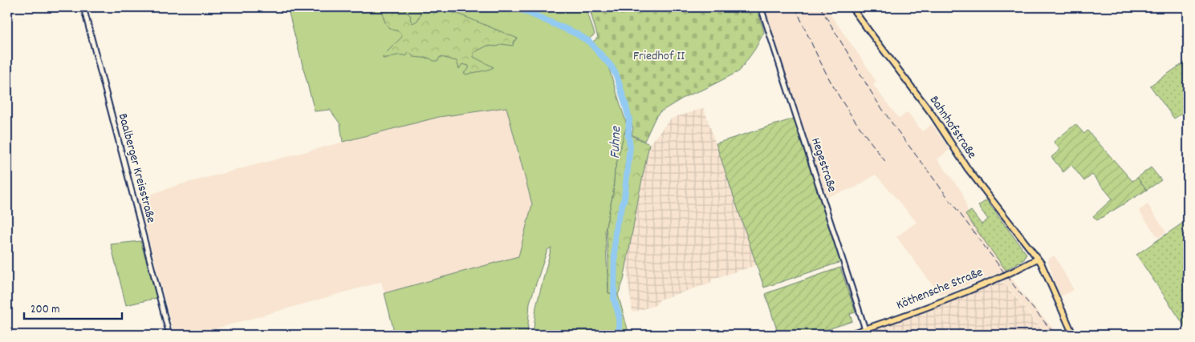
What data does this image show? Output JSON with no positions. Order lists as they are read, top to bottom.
{
  "streets": {
    "main road": ["Bahnhofstraße", "Köthensche Straße"],
    "street": ["Hegestraße", "Baalberger Kreisstraße"]
  },
  "crossings": [
    ["Bahnhofstraße", "Köthensche Straße"],
    ["Hegestraße", "Köthensche Straße"]
  ],
  "water": ["Fuhne"],
  "parks": ["Friedhof II"],
  "scale_bar": "200 m"
}
